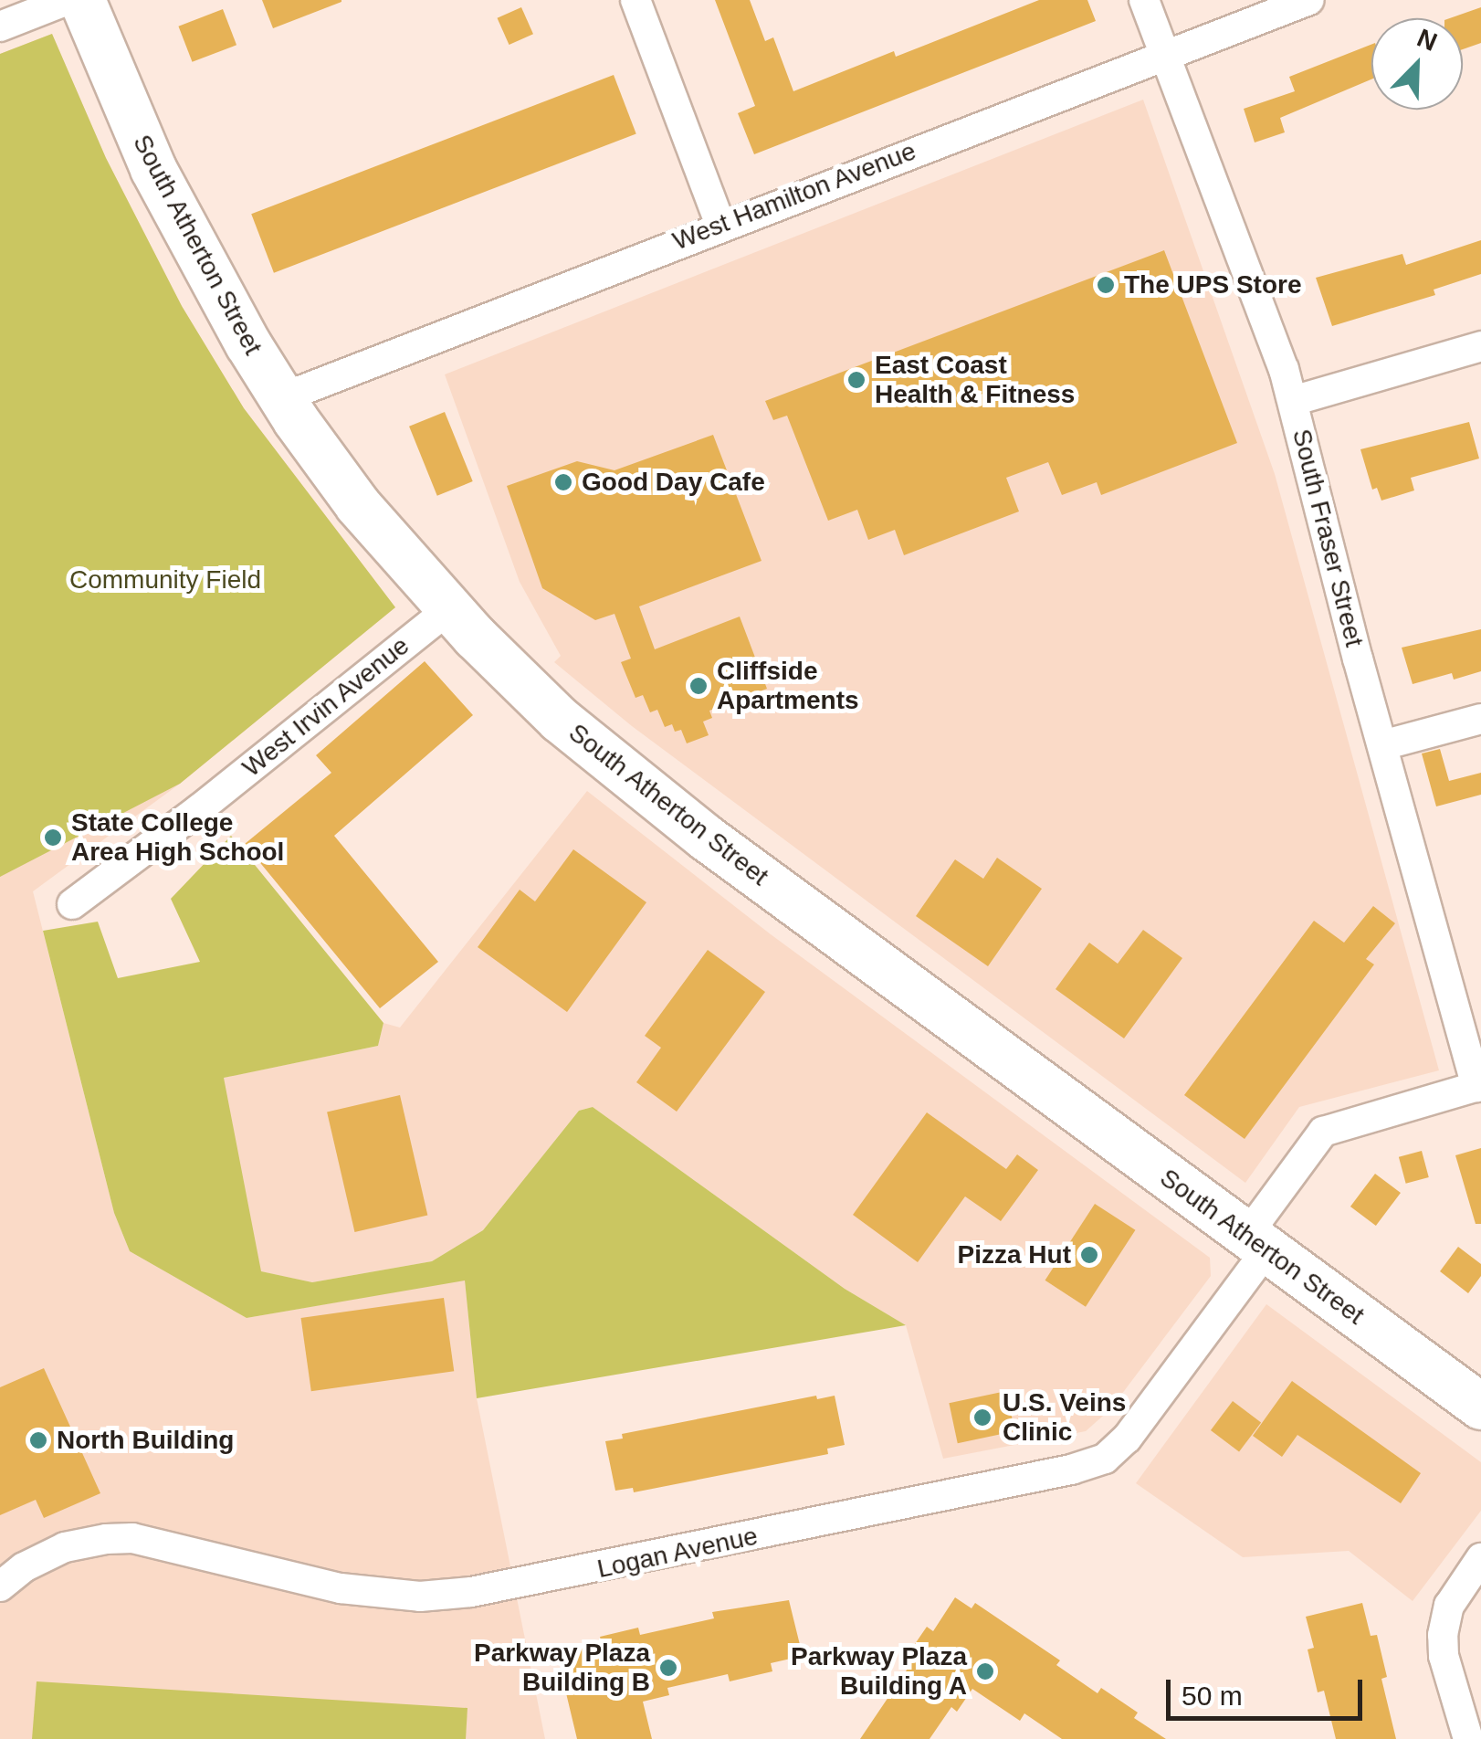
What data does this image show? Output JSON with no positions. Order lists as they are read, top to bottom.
{
  "streets": {
    "main road": ["South Atherton Street"],
    "street": [
      "West Hamilton Avenue",
      "South Fraser Street",
      "West Irvin Avenue",
      "Logan Avenue"
    ]
  },
  "crossings": [
    ["West Hamilton Avenue", "South Atherton Street"],
    ["West Hamilton Avenue", "South Fraser Street"],
    ["South Atherton Street", "West Irvin Avenue"],
    ["South Atherton Street", "Logan Avenue"],
    ["South Fraser Street", "Logan Avenue"]
  ],
  "parks": ["Community Field"],
  "places": [
    "The UPS Store",
    "East Coast Health & Fitness",
    "Good Day Cafe",
    "Cliffside Apartments",
    "State College Area High School",
    "Pizza Hut",
    "U.S. Veins Clinic",
    "North Building",
    "Parkway Plaza Building B",
    "Parkway Plaza Building A"
  ],
  "scale_bar": "50 m",
  "north": "top right"
}
